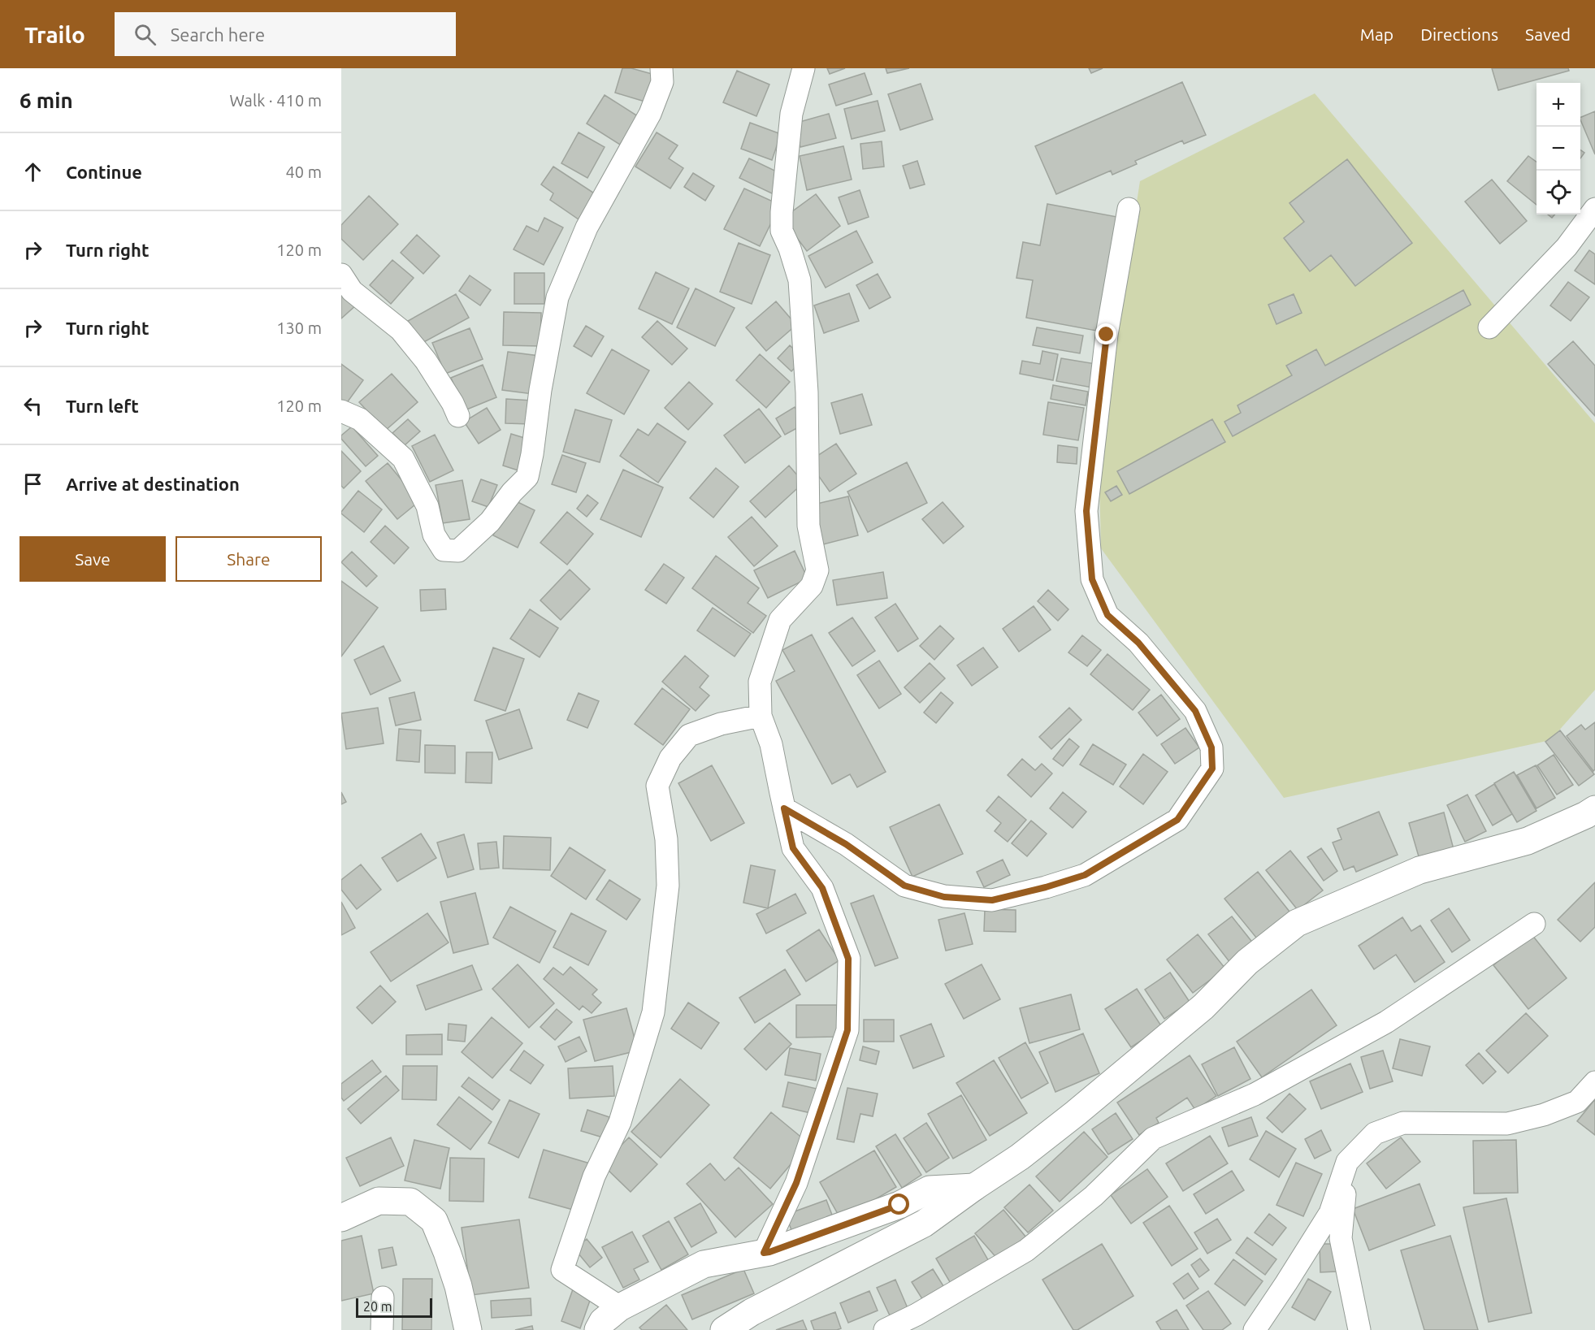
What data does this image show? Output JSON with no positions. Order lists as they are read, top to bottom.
{
  "scale_bar": "20 m",
  "page": {
    "header": "Trailo",
    "search": "Search here",
    "nav": ["Map", "Directions", "Saved"],
    "heading": ["6 min", "Walk · 410 m"],
    "map_buttons": ["+", "−"],
    "list": [
      ["Continue", "40 m"],
      ["Turn right", "120 m"],
      ["Turn right", "130 m"],
      ["Turn left", "120 m"],
      "Arrive at destination"
    ],
    "buttons": ["Save", "Share"],
    "scale": "20 m"
  }
}
